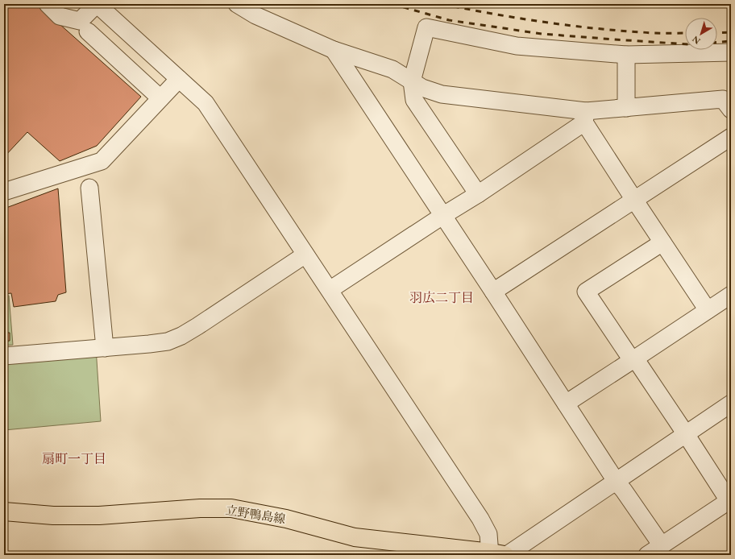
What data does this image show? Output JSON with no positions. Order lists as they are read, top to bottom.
{
  "streets": {
    "main road": ["立野鴨島線"]
  },
  "districts": ["羽広二丁目", "扇町一丁目"],
  "north": "bottom left"
}
